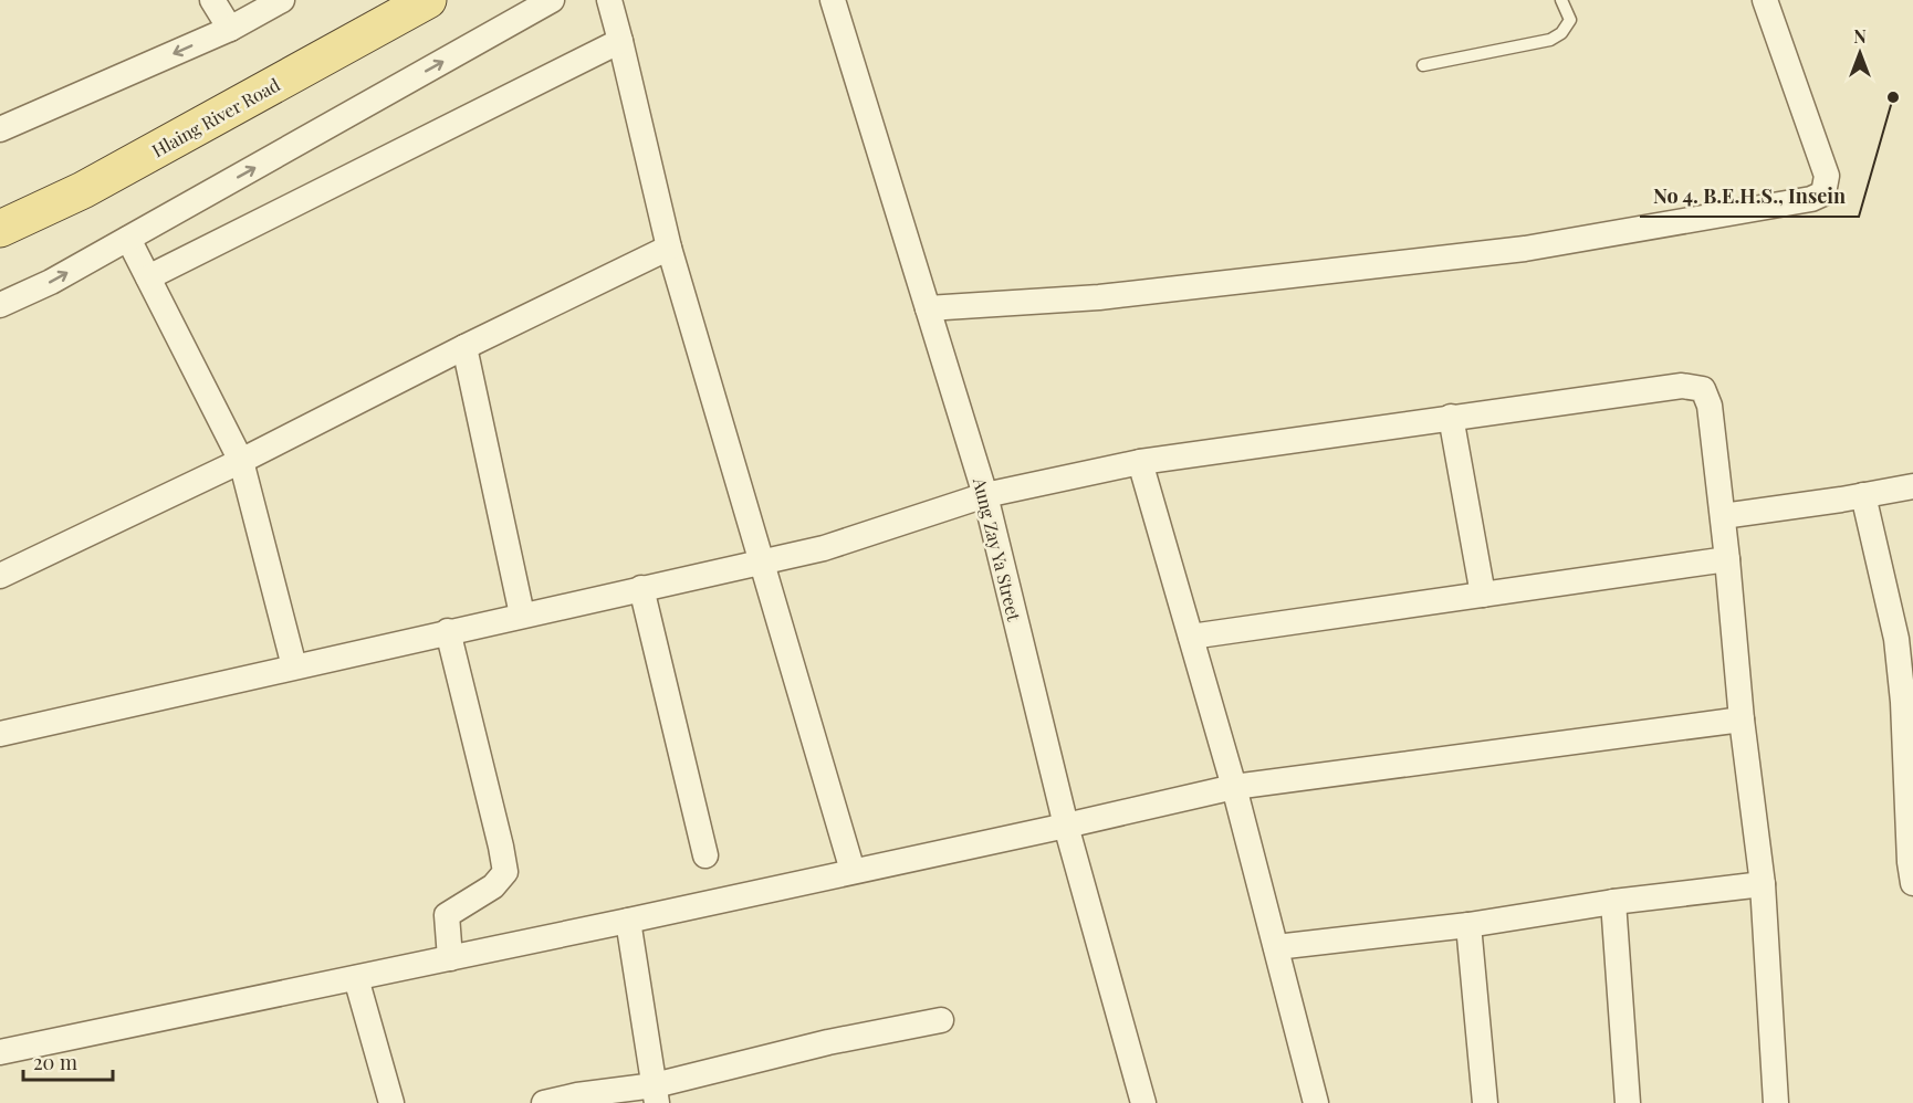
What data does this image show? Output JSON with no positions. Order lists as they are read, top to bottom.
{
  "streets": {
    "main road": ["Hlaing River Road"],
    "street": ["Aung Zay Ya Street"]
  },
  "places": ["No 4. B.E.H.S., Insein"],
  "scale_bar": "20 m",
  "north": "top"
}
